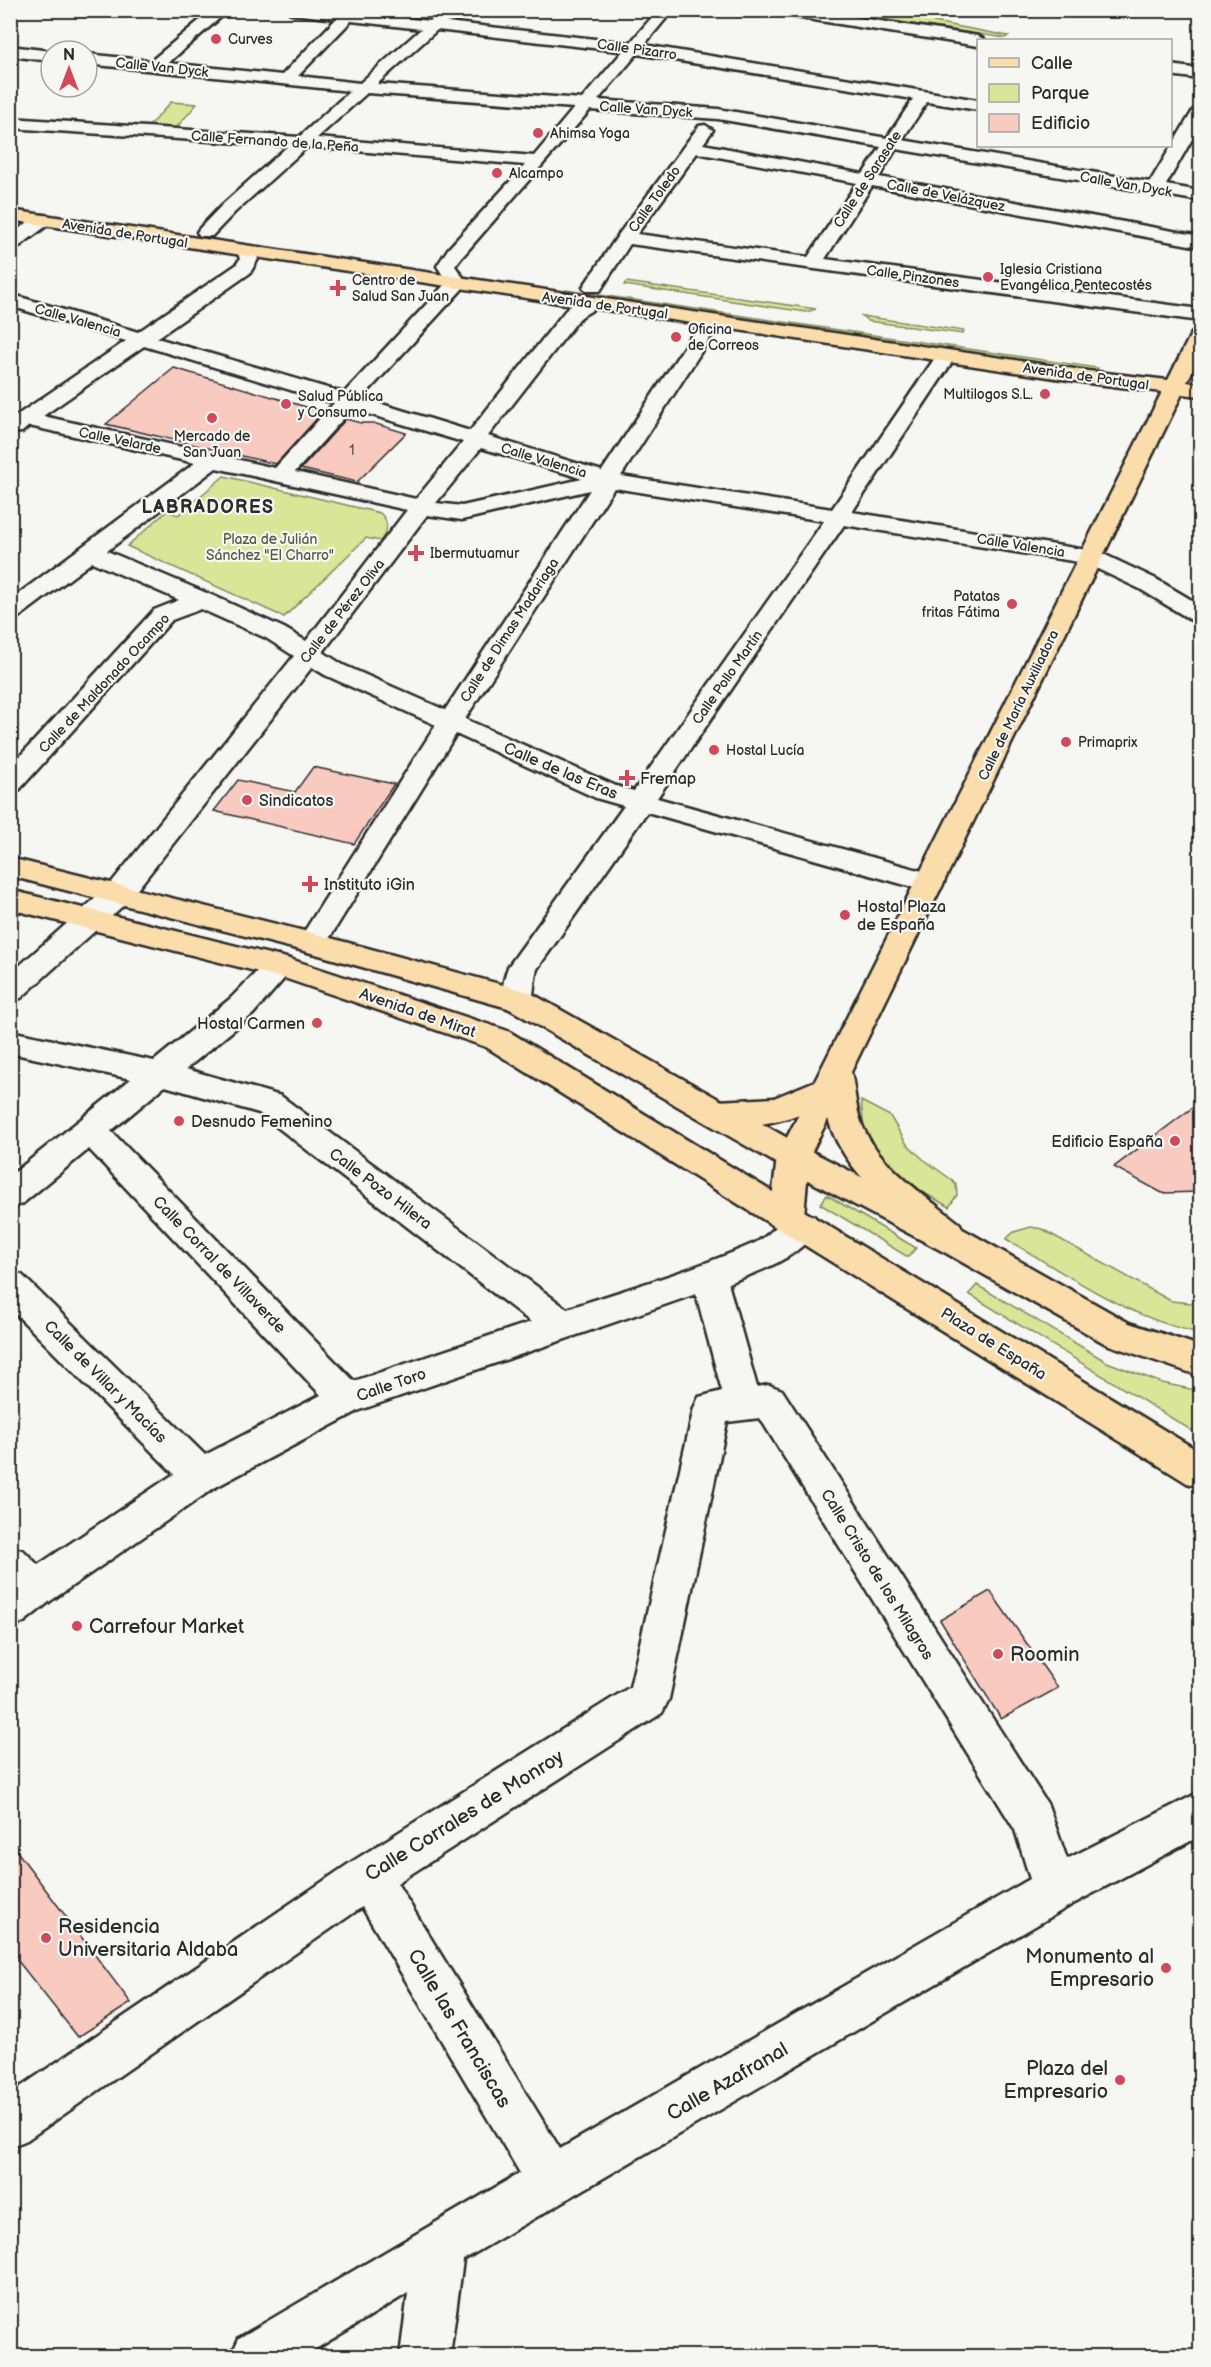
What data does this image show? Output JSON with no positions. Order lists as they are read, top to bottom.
{
  "streets": {
    "main road": [
      "Avenida de Portugal",
      "Calle de María Auxiliadora",
      "Avenida de Mirat",
      "Plaza de España"
    ],
    "street": [
      "Calle Pizarro",
      "Calle Van Dyck",
      "Calle Fernando de la Peña",
      "Calle de Sarasate",
      "Calle de Velázquez",
      "Calle Toledo",
      "Calle Pinzones",
      "Calle Valencia",
      "Calle Velarde",
      "Calle de Pérez Oliva",
      "Calle de Dimas Madariaga",
      "Calle Pollo Martín",
      "Calle de Maldonado Ocampo",
      "Calle de las Eras",
      "Calle Pozo Hilera",
      "Calle Corral de Villaverde",
      "Calle de Villar y Macías",
      "Calle Toro",
      "Calle Cristo de los Milagros",
      "Calle Corrales de Monroy",
      "Calle las Franciscas",
      "Calle Azafranal"
    ]
  },
  "crossings": [
    ["Calle Pizarro", "Calle de Sarasate"],
    ["Calle Van Dyck", "Calle de Sarasate"],
    ["Calle Van Dyck", "Calle Toledo"],
    ["Calle de Sarasate", "Calle de Velázquez"],
    ["Calle de Sarasate", "Calle Pinzones"],
    ["Calle de Velázquez", "Calle Toledo"],
    ["Calle Toledo", "Avenida de Portugal"],
    ["Calle Toledo", "Calle Pinzones"],
    ["Calle Toledo", "Calle de Pérez Oliva"],
    ["Avenida de Portugal", "Calle de Pérez Oliva"],
    ["Avenida de Portugal", "Calle de Dimas Madariaga"],
    ["Avenida de Portugal", "Calle Pollo Martín"],
    ["Avenida de Portugal", "Calle de María Auxiliadora"],
    ["Calle Valencia", "Calle de Pérez Oliva"],
    ["Calle Valencia", "Calle de Dimas Madariaga"],
    ["Calle Valencia", "Calle Pollo Martín"],
    ["Calle Valencia", "Calle de María Auxiliadora"],
    ["Calle de Pérez Oliva", "Calle de las Eras"],
    ["Calle de Pérez Oliva", "Avenida de Mirat"],
    ["Calle de Dimas Madariaga", "Calle de las Eras"],
    ["Calle Pollo Martín", "Calle de las Eras"],
    ["Calle de María Auxiliadora", "Calle de las Eras"],
    ["Calle de María Auxiliadora", "Avenida de Mirat"],
    ["Calle de María Auxiliadora", "Plaza de España"],
    ["Calle de María Auxiliadora", "Calle Toro"],
    ["Avenida de Mirat", "Plaza de España"],
    ["Avenida de Mirat", "Calle Toro"],
    ["Calle Pozo Hilera", "Calle Toro"],
    ["Calle Corral de Villaverde", "Calle Toro"],
    ["Plaza de España", "Calle Toro"],
    ["Calle de Villar y Macías", "Calle Toro"],
    ["Calle Cristo de los Milagros", "Calle Corrales de Monroy"],
    ["Calle Cristo de los Milagros", "Calle Azafranal"],
    ["Calle Corrales de Monroy", "Calle las Franciscas"],
    ["Calle las Franciscas", "Calle Azafranal"]
  ],
  "districts": ["LABRADORES"],
  "parks": ["Plaza de Julián Sánchez \"El Charro\""],
  "places": {
    "other": [
      "Curves",
      "Ahimsa Yoga",
      "Alcampo",
      "Iglesia Cristiana Evangélica Pentecostés",
      "Oficina de Correos",
      "Multilogos S.L.",
      "Salud Pública y Consumo",
      "Mercado de San Juan",
      "Patatas fritas Fátima",
      "Primaprix",
      "Hostal Lucía",
      "Sindicatos",
      "Hostal Plaza de España",
      "Hostal Carmen",
      "Desnudo Femenino",
      "Edificio España",
      "Carrefour Market",
      "Roomin",
      "Residencia Universitaria Aldaba",
      "Monumento al Empresario",
      "Plaza del Empresario"
    ],
    "health": [
      "Centro de Salud San Juan",
      "Ibermutuamur",
      "Fremap",
      "Instituto iGin"
    ]
  },
  "house_numbers": ["1"],
  "legend": ["Calle", "Parque", "Edificio"],
  "north": "top"
}
